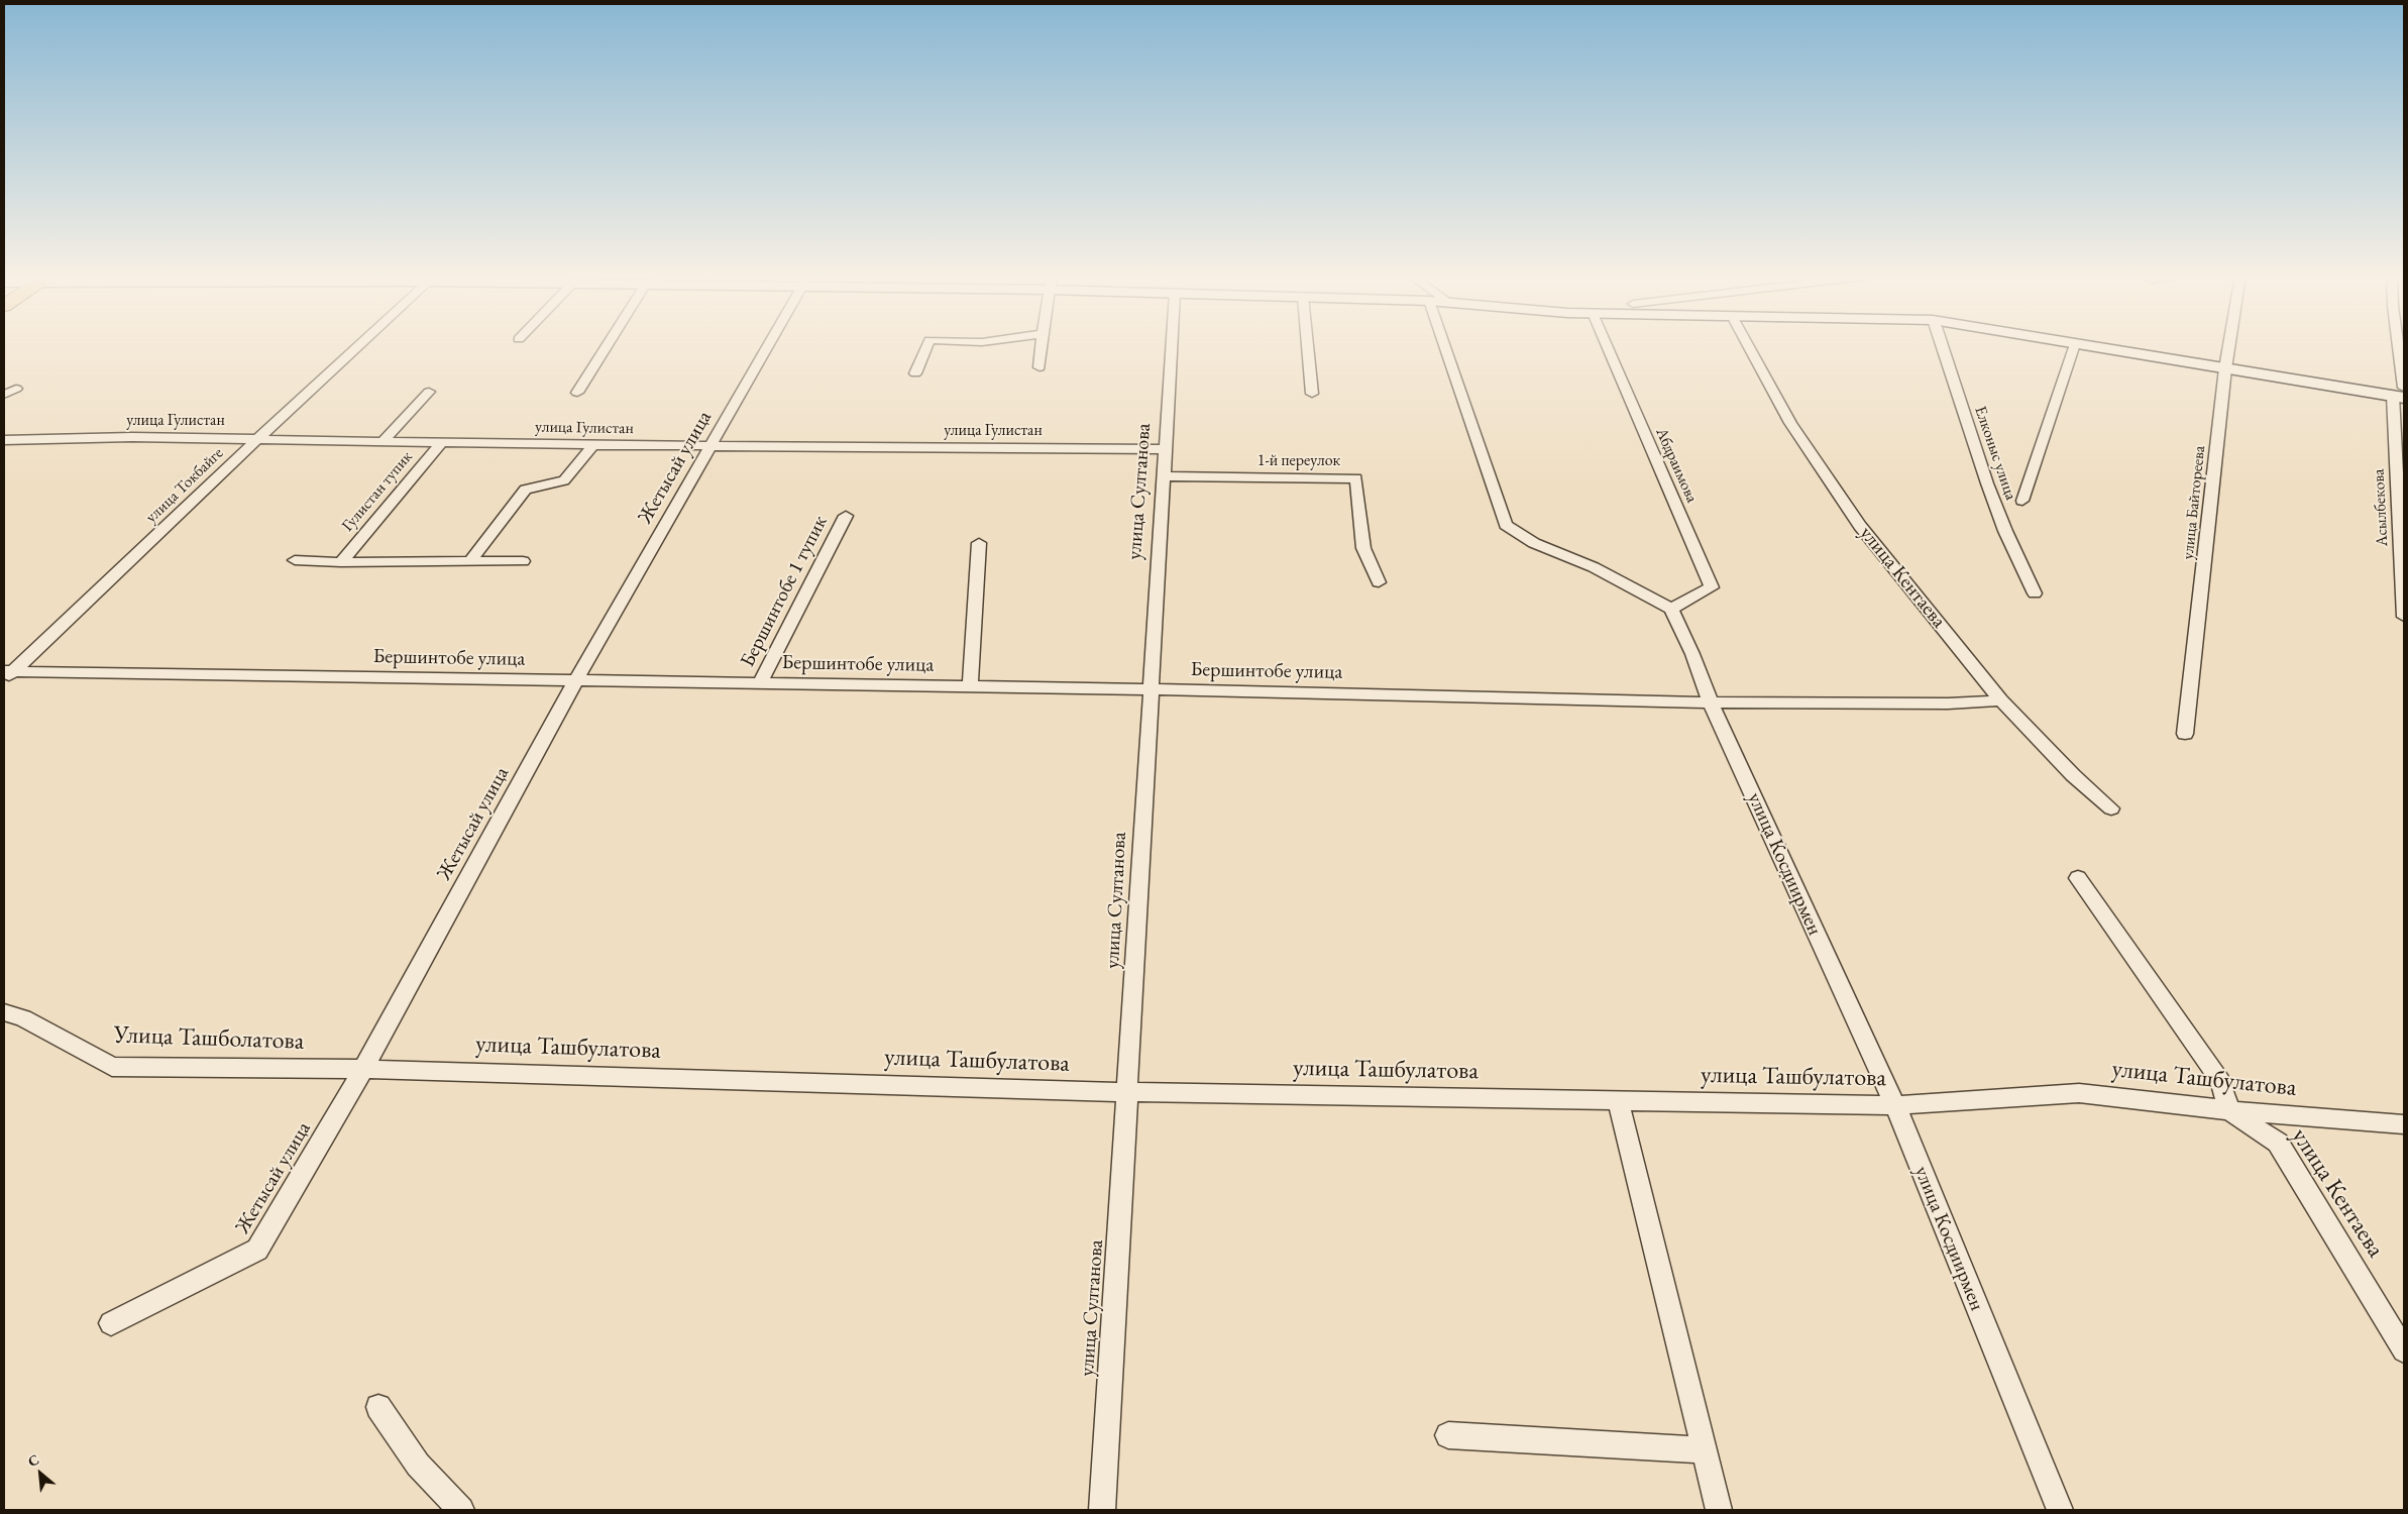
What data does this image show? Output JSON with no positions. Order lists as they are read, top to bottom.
{
  "streets": {
    "street": [
      "улица Гулистан",
      "Елконыс улица",
      "1-й переулок",
      "Абдраимова",
      "Жетысай улица",
      "улица Токбайге",
      "Гулистан тупик",
      "улица Султанова",
      "улица Байтореева",
      "Асылбекова",
      "улица Кентаева",
      "Бершинтобе 1 тупик",
      "Бершинтобе улица",
      "улица Косдиирмен",
      "Улица Ташболатова",
      "улица Ташбулатова"
    ]
  },
  "crossings": [
    ["улица Гулистан", "Жетысай улица"],
    ["улица Гулистан", "улица Токбайге"],
    ["улица Гулистан", "Гулистан тупик"],
    ["улица Гулистан", "улица Султанова"],
    ["1-й переулок", "улица Султанова"],
    ["Абдраимова", "улица Косдиирмен"],
    ["Жетысай улица", "Бершинтобе улица"],
    ["Жетысай улица", "Улица Ташболатова"],
    ["Жетысай улица", "улица Ташбулатова"],
    ["улица Токбайге", "Бершинтобе улица"],
    ["улица Султанова", "Бершинтобе улица"],
    ["улица Султанова", "улица Ташбулатова"],
    ["улица Кентаева", "Бершинтобе улица"],
    ["улица Кентаева", "улица Ташбулатова"],
    ["Бершинтобе 1 тупик", "Бершинтобе улица"],
    ["Бершинтобе улица", "улица Косдиирмен"],
    ["улица Косдиирмен", "улица Ташбулатова"],
    ["Улица Ташболатова", "улица Ташбулатова"]
  ],
  "north": "top left"
}
